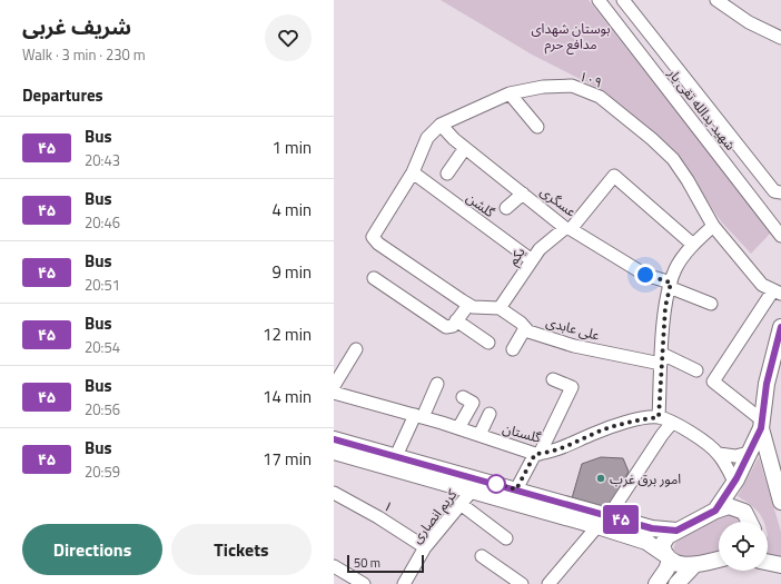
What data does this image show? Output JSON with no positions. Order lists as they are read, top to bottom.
{
  "streets": {
    "street": [
      "۱۰۹",
      "شهید یدالله تقی یار",
      "عسگری",
      "گلشن",
      "یکم",
      "علی عابدی",
      "گلستان",
      "۱",
      "کریم انصاری"
    ]
  },
  "crossings": [
    ["۱۰۹", "عسگری"],
    ["۱۰۹", "گلشن"],
    ["عسگری", "یکم"],
    ["گلشن", "یکم"],
    ["یکم", "علی عابدی"],
    ["۱", "کریم انصاری"]
  ],
  "parks": ["بوستان شهدای مدافع حرم"],
  "places": ["امور برق غرب"],
  "lines": ["bus line ۴۵"],
  "scale_bar": "50 m",
  "page": {
    "heading": [
      ["شریف غربی", "Walk · 3 min · 230 m"],
      "Departures"
    ],
    "on_map": "۴۵",
    "list": [
      {
        "mark": "۴۵",
        "name": "Bus",
        "note": "20:43",
        "value": "1 min"
      },
      {
        "mark": "۴۵",
        "name": "Bus",
        "note": "20:46",
        "value": "4 min"
      },
      {
        "mark": "۴۵",
        "name": "Bus",
        "note": "20:51",
        "value": "9 min"
      },
      {
        "mark": "۴۵",
        "name": "Bus",
        "note": "20:54",
        "value": "12 min"
      },
      {
        "mark": "۴۵",
        "name": "Bus",
        "note": "20:56",
        "value": "14 min"
      },
      {
        "mark": "۴۵",
        "name": "Bus",
        "note": "20:59",
        "value": "17 min"
      }
    ],
    "buttons": ["Directions", "Tickets"],
    "scale": "50 m"
  }
}
